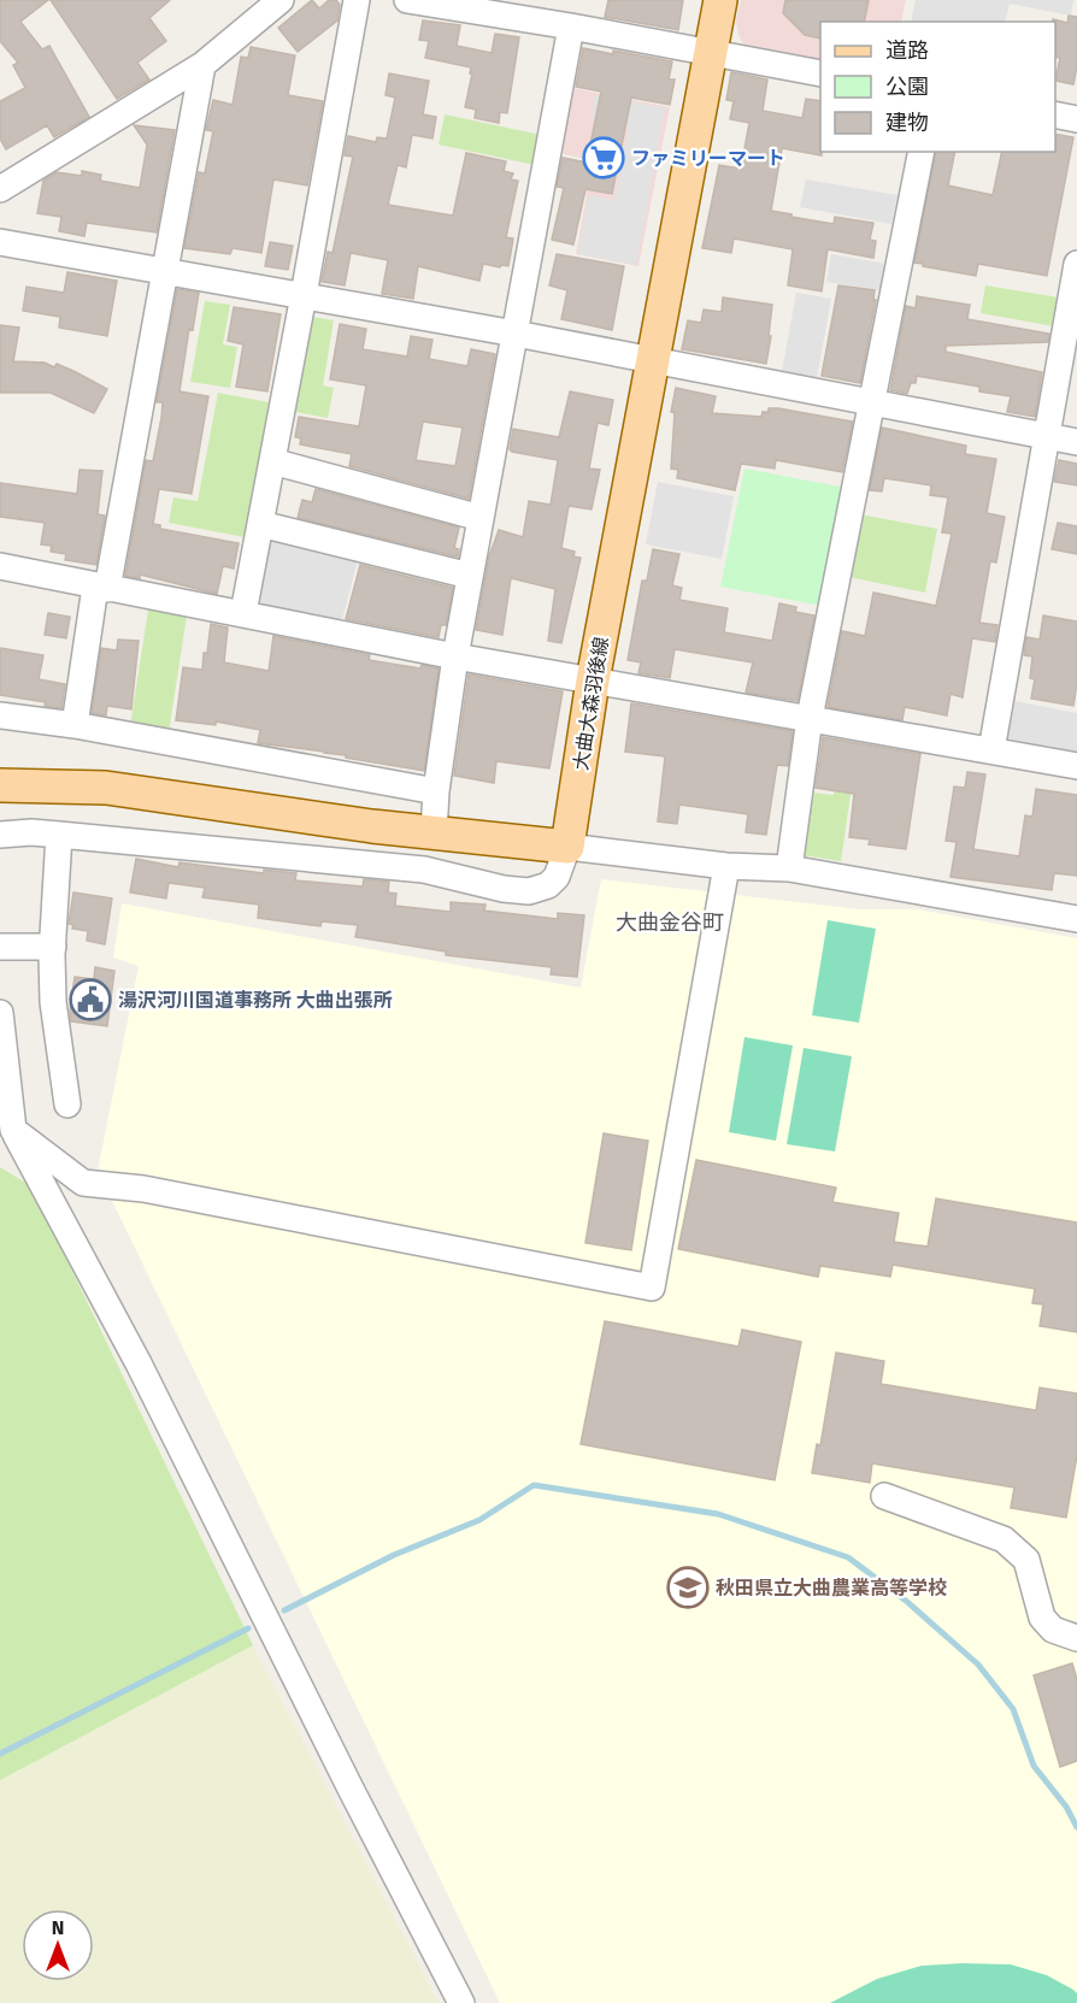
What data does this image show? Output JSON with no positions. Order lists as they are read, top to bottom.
{
  "streets": {
    "main road": ["大曲大森羽後線"]
  },
  "districts": ["大曲金谷町"],
  "places": {
    "supermarket": ["ファミリーマート"],
    "public building": ["湯沢河川国道事務所 大曲出張所"],
    "school or university": ["秋田県立大曲農業高等学校"]
  },
  "legend": ["道路", "公園", "建物"],
  "north": "top"
}
